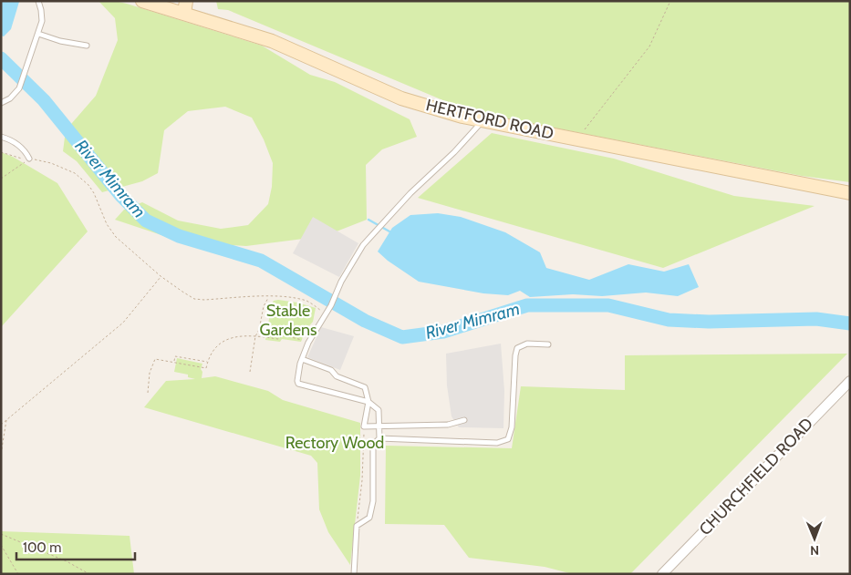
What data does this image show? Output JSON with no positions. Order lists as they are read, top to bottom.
{
  "streets": {
    "main road": ["HERTFORD ROAD"],
    "street": ["CHURCHFIELD ROAD"]
  },
  "water": ["River Mimram"],
  "parks": ["Stable Gardens", "Rectory Wood"],
  "scale_bar": "100 m",
  "north": "bottom"
}
